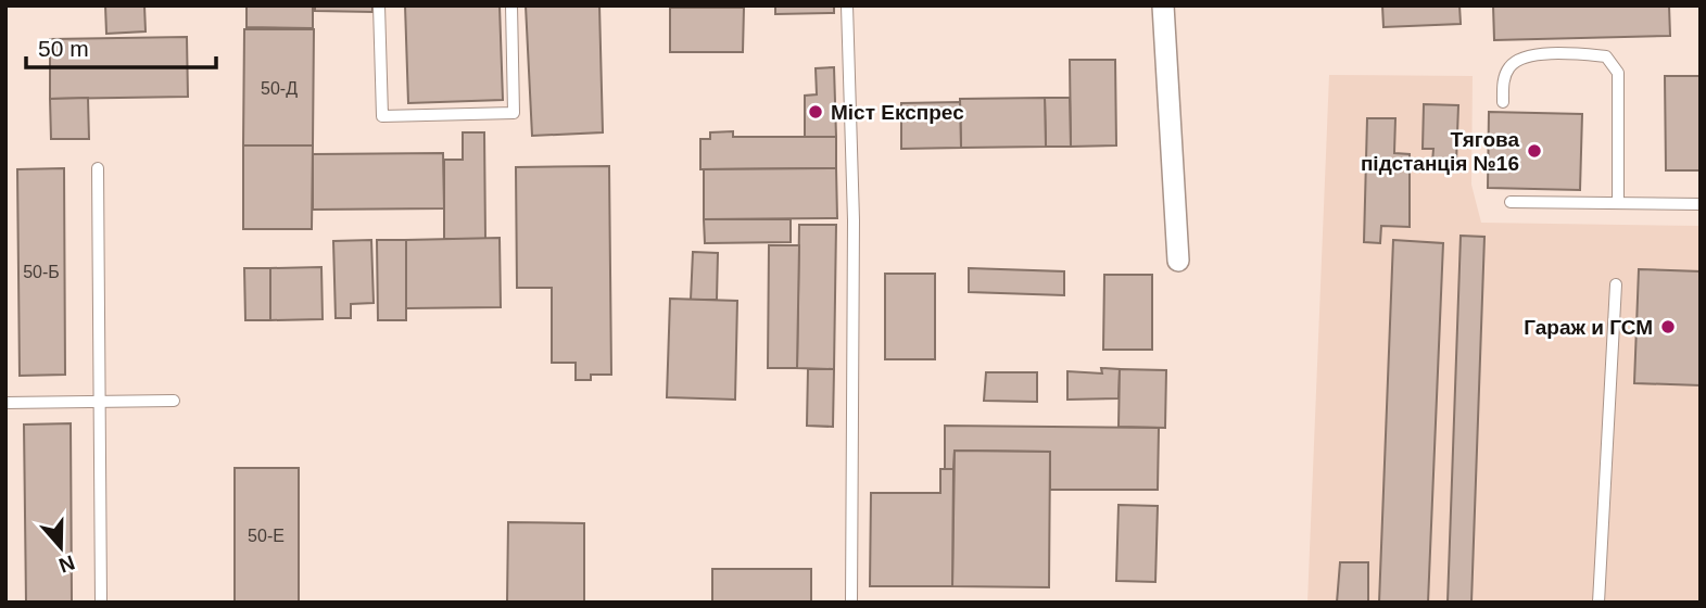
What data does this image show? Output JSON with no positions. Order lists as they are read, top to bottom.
{
  "places": ["Міст Експрес", "Тягова пiдстанцiя №16", "Гараж и ГСМ"],
  "house_numbers": ["50-Д", "50-Б", "50-Е"],
  "scale_bar": "50 m",
  "north": "bottom"
}
